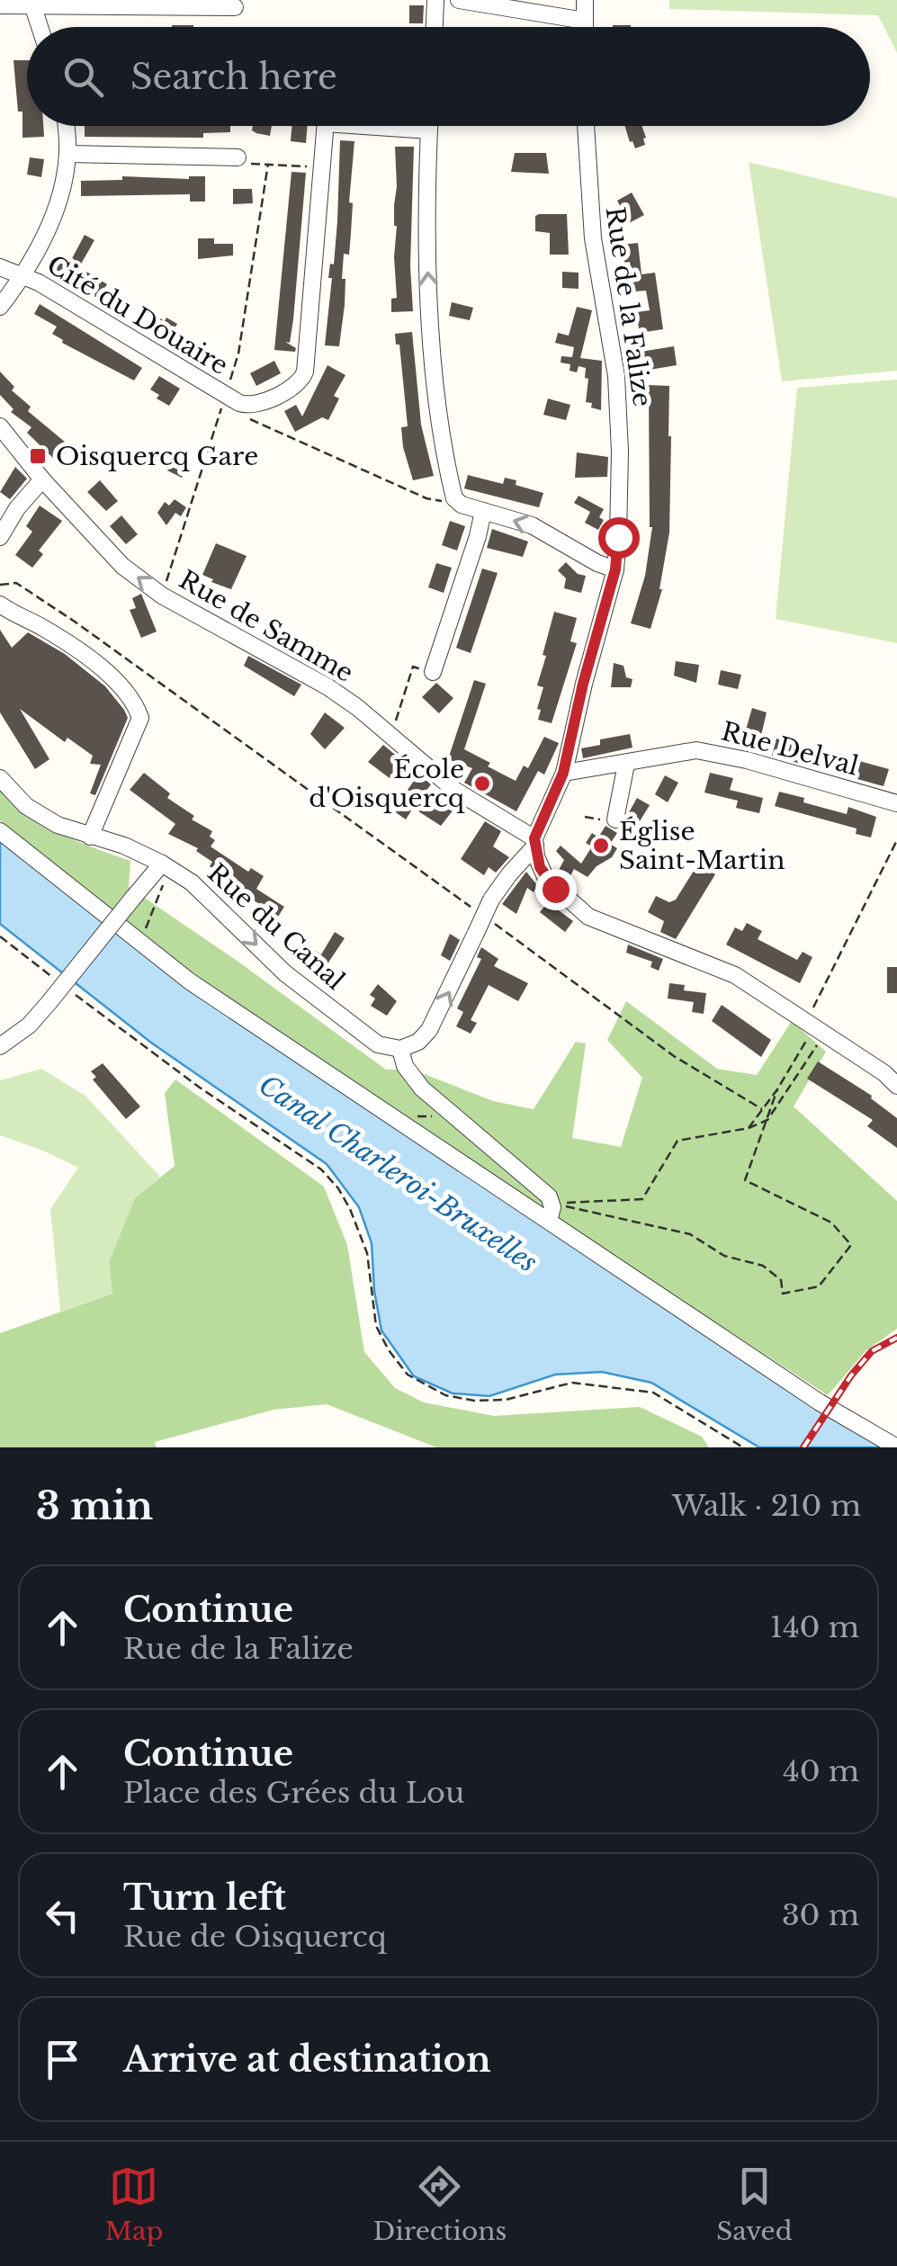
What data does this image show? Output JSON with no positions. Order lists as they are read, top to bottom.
{
  "streets": {
    "street": [
      "Rue de la Falize",
      "Cité du Douaire",
      "Rue de Samme",
      "Rue Delval",
      "Rue du Canal"
    ]
  },
  "crossings": [
    ["Rue de la Falize", "Rue de Samme"],
    ["Rue de la Falize", "Rue Delval"]
  ],
  "water": ["Canal Charleroi-Bruxelles"],
  "places": {
    "transit": ["Oisquercq Gare"],
    "other": ["École d'Oisquercq", "Église Saint-Martin"]
  },
  "page": {
    "search": "Search here",
    "heading": ["3 min", "Walk · 210 m"],
    "list": [
      ["Continue", "Rue de la Falize", "140 m"],
      ["Continue", "Place des Grées du Lou", "40 m"],
      ["Turn left", "Rue de Oisquercq", "30 m"],
      "Arrive at destination"
    ],
    "nav": ["Map", "Directions", "Saved"]
  }
}
